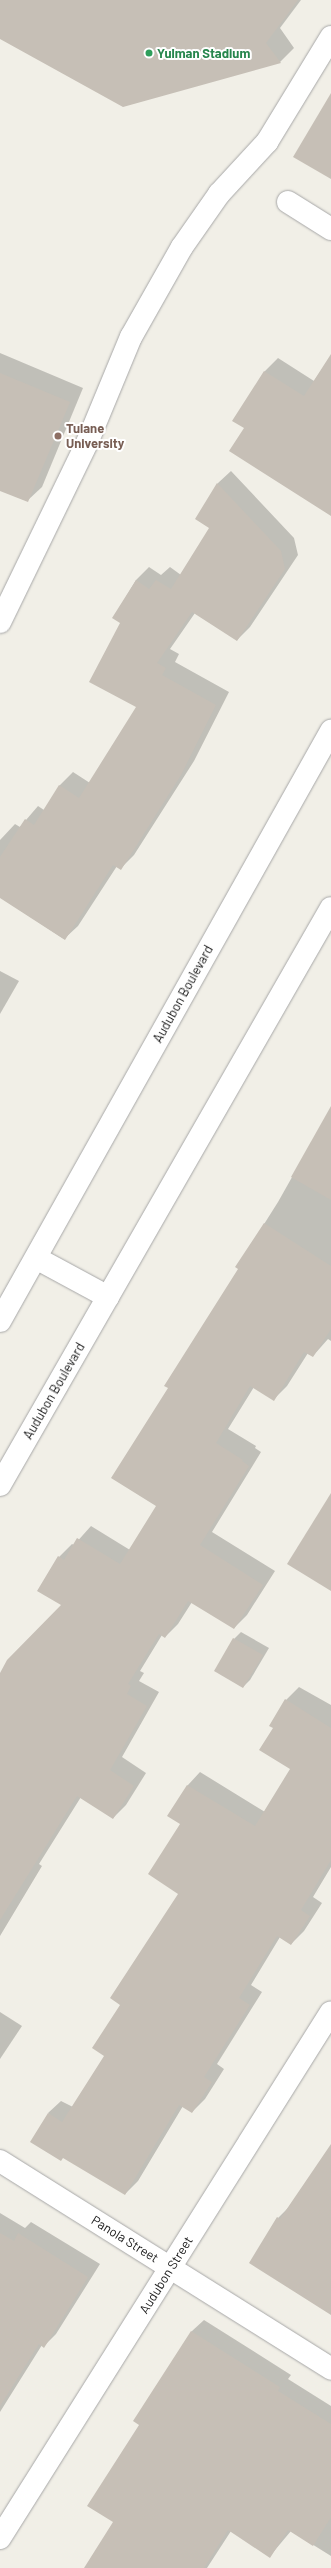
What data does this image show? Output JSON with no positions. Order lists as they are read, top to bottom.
{
  "streets": {
    "street": ["Audubon Boulevard", "Panola Street", "Audubon Street"]
  },
  "crossings": [
    ["Panola Street", "Audubon Street"]
  ],
  "places": ["Yulman Stadium", "Tulane University"]
}
